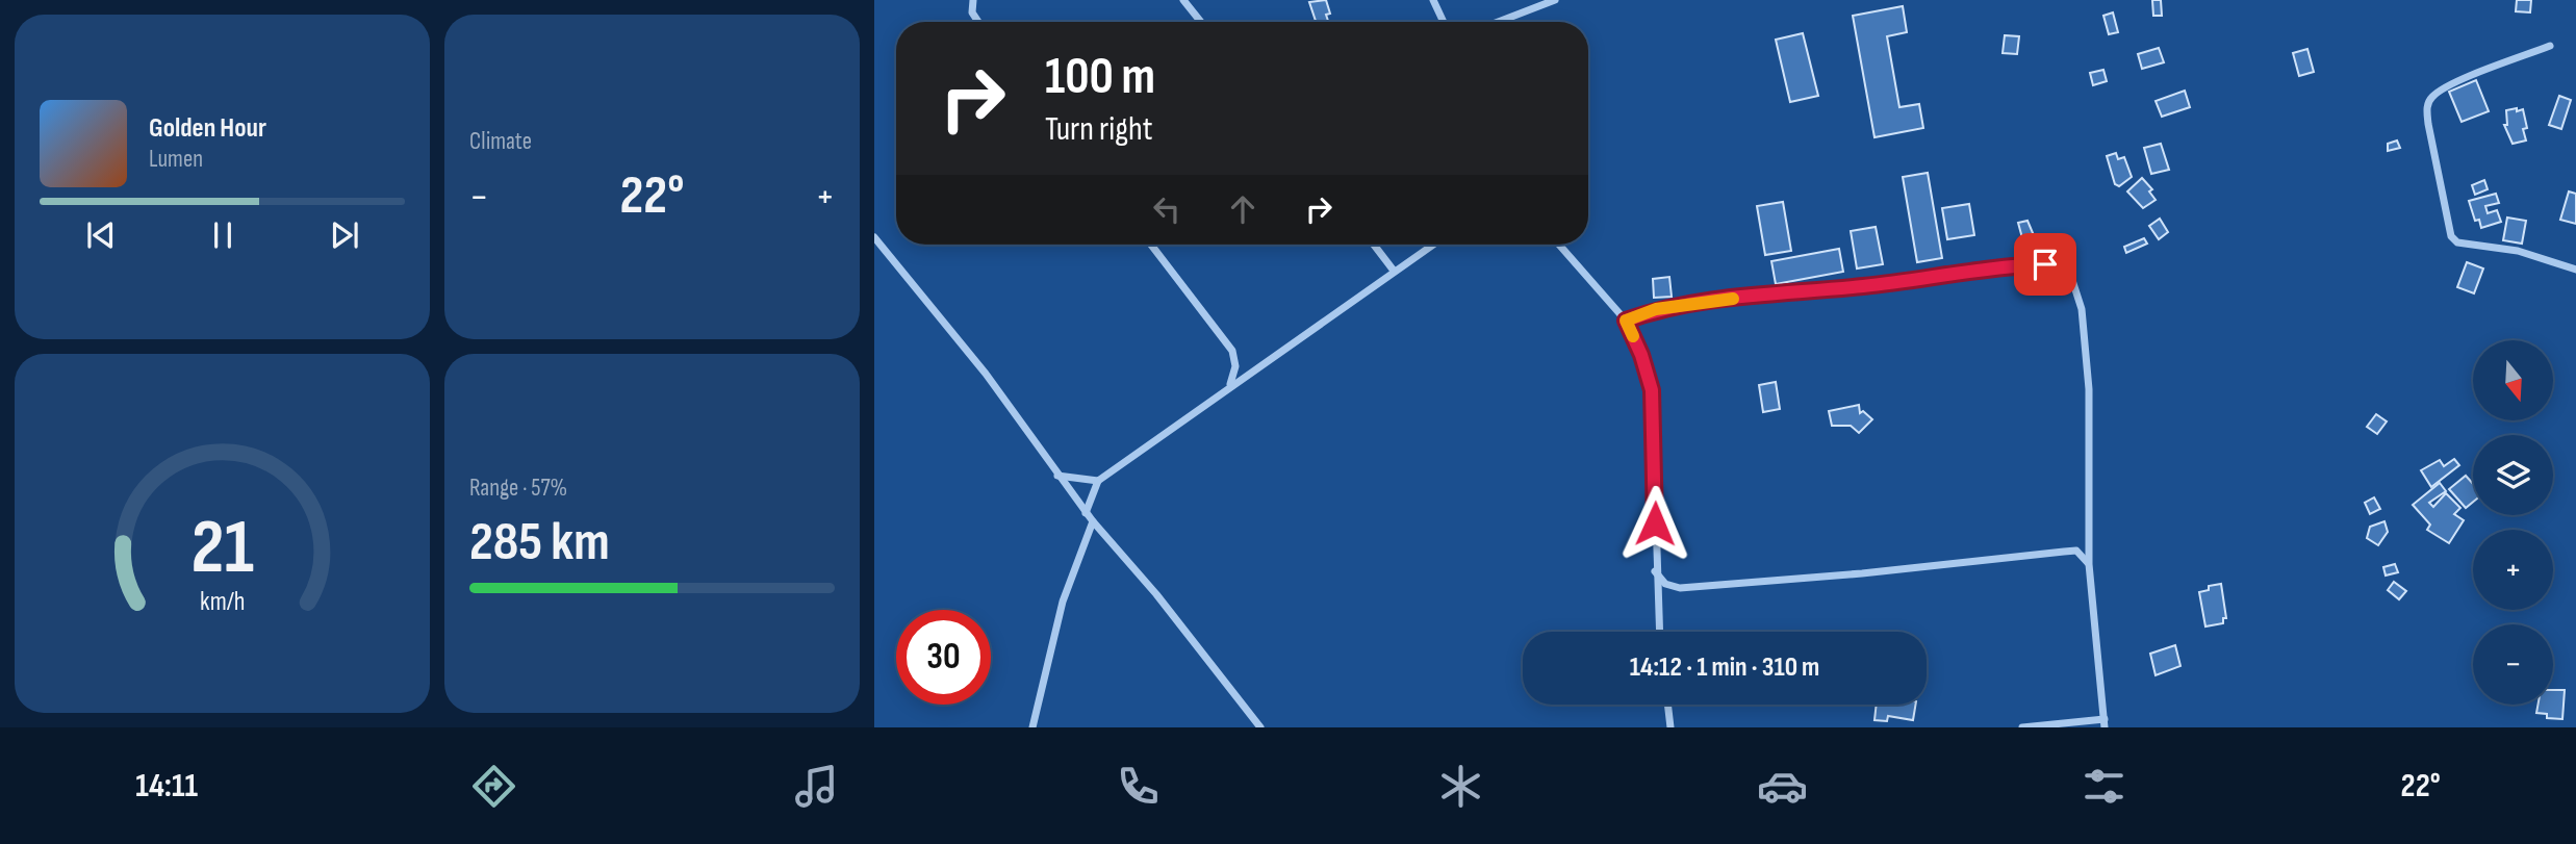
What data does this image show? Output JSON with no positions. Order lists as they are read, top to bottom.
{
  "north": "bottom",
  "page": {
    "tile": [
      "Climate",
      ["Range · 57%", "285 km"]
    ],
    "turn": ["100 m", "Turn right"],
    "song": ["Golden Hour", "Lumen"],
    "heat": ["−", "22°", "+"],
    "map_buttons": ["+", "−"],
    "limit": "30",
    "trip": "14:12 · 1 min · 310 m",
    "tabs": ["14:11", "22°"],
    "gauge": ["21", "km/h"]
  }
}
